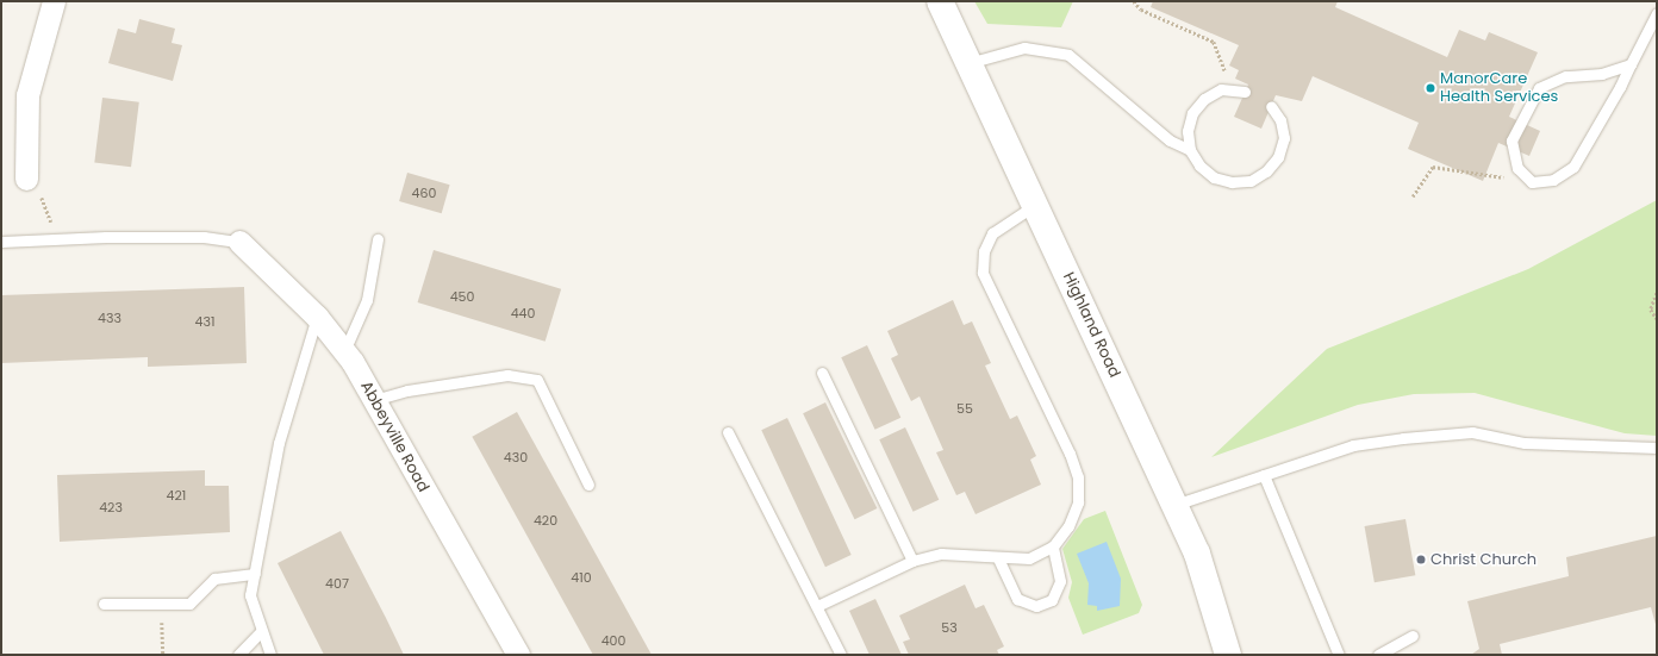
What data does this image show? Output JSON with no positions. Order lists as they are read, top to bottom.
{
  "streets": {
    "street": ["Highland Road", "Abbeyville Road"]
  },
  "places": ["ManorCare Health Services", "Christ Church"],
  "house_numbers": [
    "460",
    "450",
    "440",
    "433",
    "431",
    "55",
    "430",
    "421",
    "423",
    "420",
    "410",
    "407",
    "53",
    "400"
  ]
}
